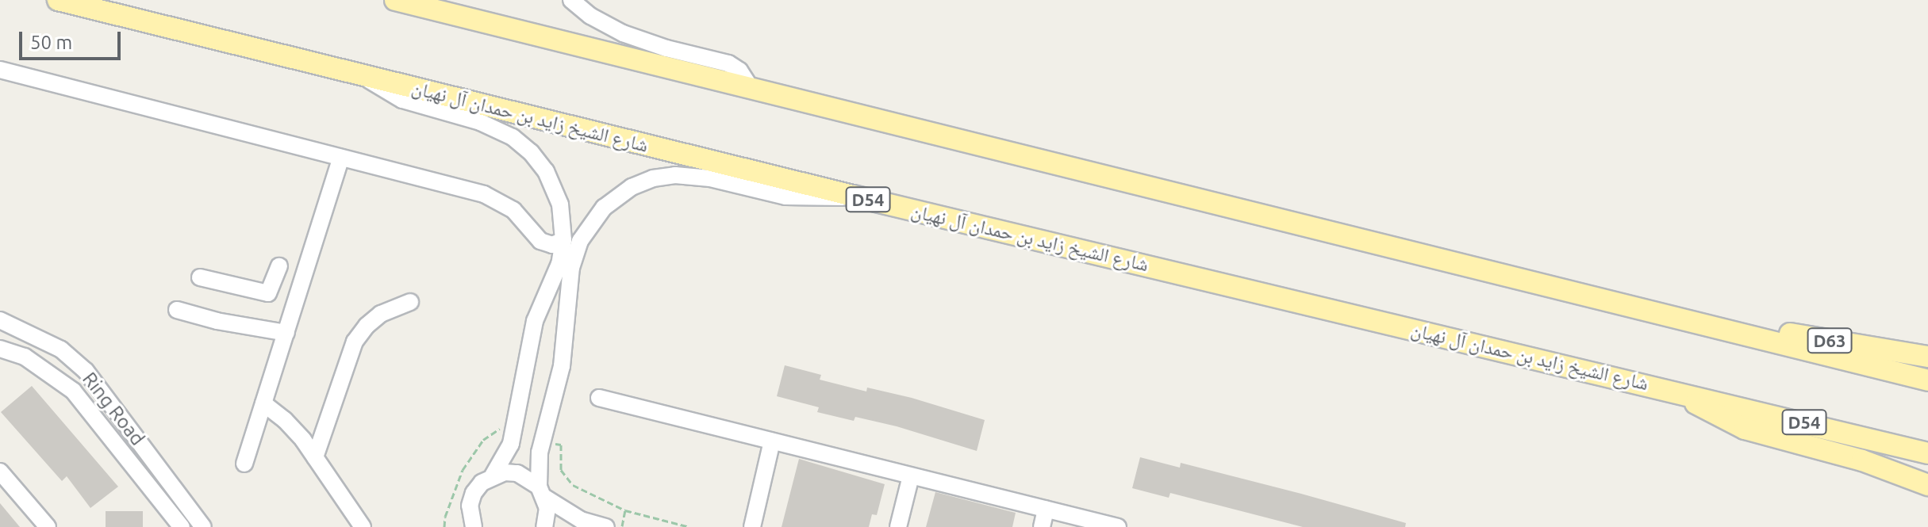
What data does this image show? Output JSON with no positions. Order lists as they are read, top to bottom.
{
  "streets": {
    "main road": ["شارع الشيخ زايد بن حمدان آل نهيان", "D54", "D63"],
    "street": ["Ring Road"]
  },
  "scale_bar": "50 m"
}
